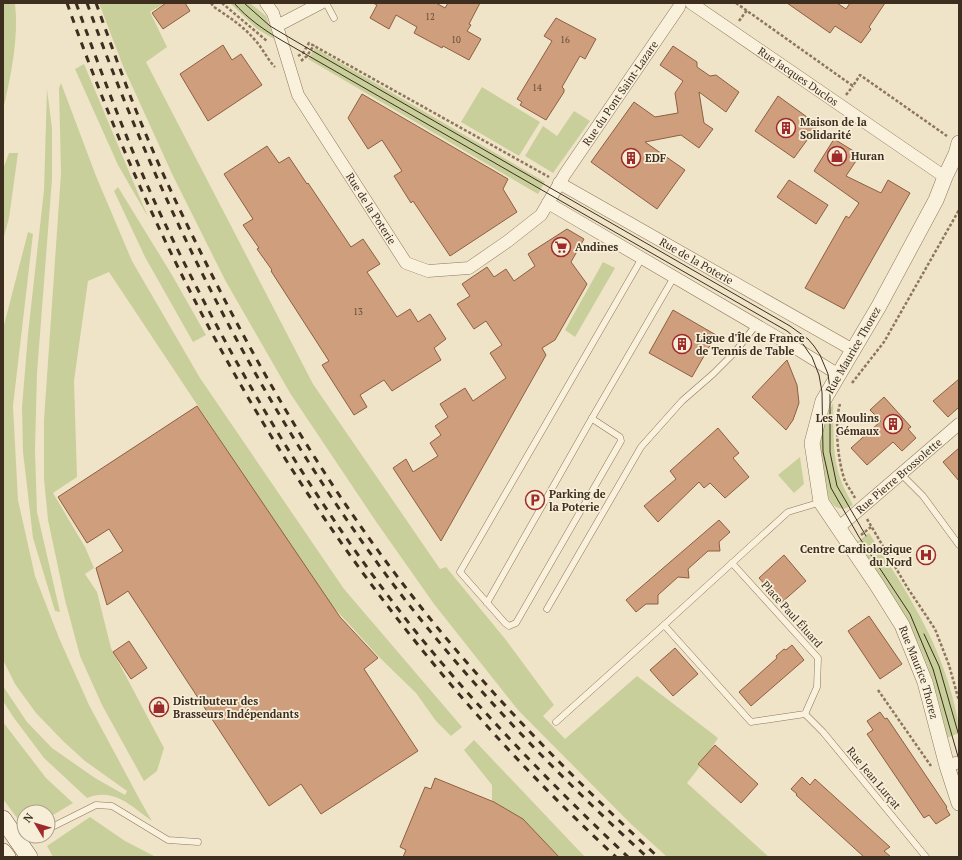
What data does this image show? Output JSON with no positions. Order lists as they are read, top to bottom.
{
  "streets": {
    "street": [
      "Rue Jacques Duclos",
      "Rue du Pont Saint-Lazare",
      "Rue de la Poterie",
      "Rue Maurice Thorez",
      "Rue Pierre Brossolette"
    ],
    "lane": ["Place Paul Éluard", "Rue Jean Lurçat"]
  },
  "crossings": [
    ["Rue Jacques Duclos", "Rue Maurice Thorez"],
    ["Rue du Pont Saint-Lazare", "Rue de la Poterie"],
    ["Rue de la Poterie", "Rue Maurice Thorez"],
    ["Rue Maurice Thorez", "Rue Pierre Brossolette"],
    ["Place Paul Éluard", "Rue Jean Lurçat"]
  ],
  "places": {
    "building": [
      "Maison de la Solidarité",
      "EDF",
      "Ligue d'Île de France de Tennis de Table",
      "Les Moulins Gémaux"
    ],
    "shop": ["Huran", "Distributeur des Brasseurs Indépendants"],
    "supermarket": ["Andines"],
    "parking": ["Parking de la Poterie"],
    "hospital": ["Centre Cardiologique du Nord"]
  },
  "house_numbers": [
    "12",
    "10",
    "16",
    "14",
    "13"
  ],
  "north": "top left"
}
